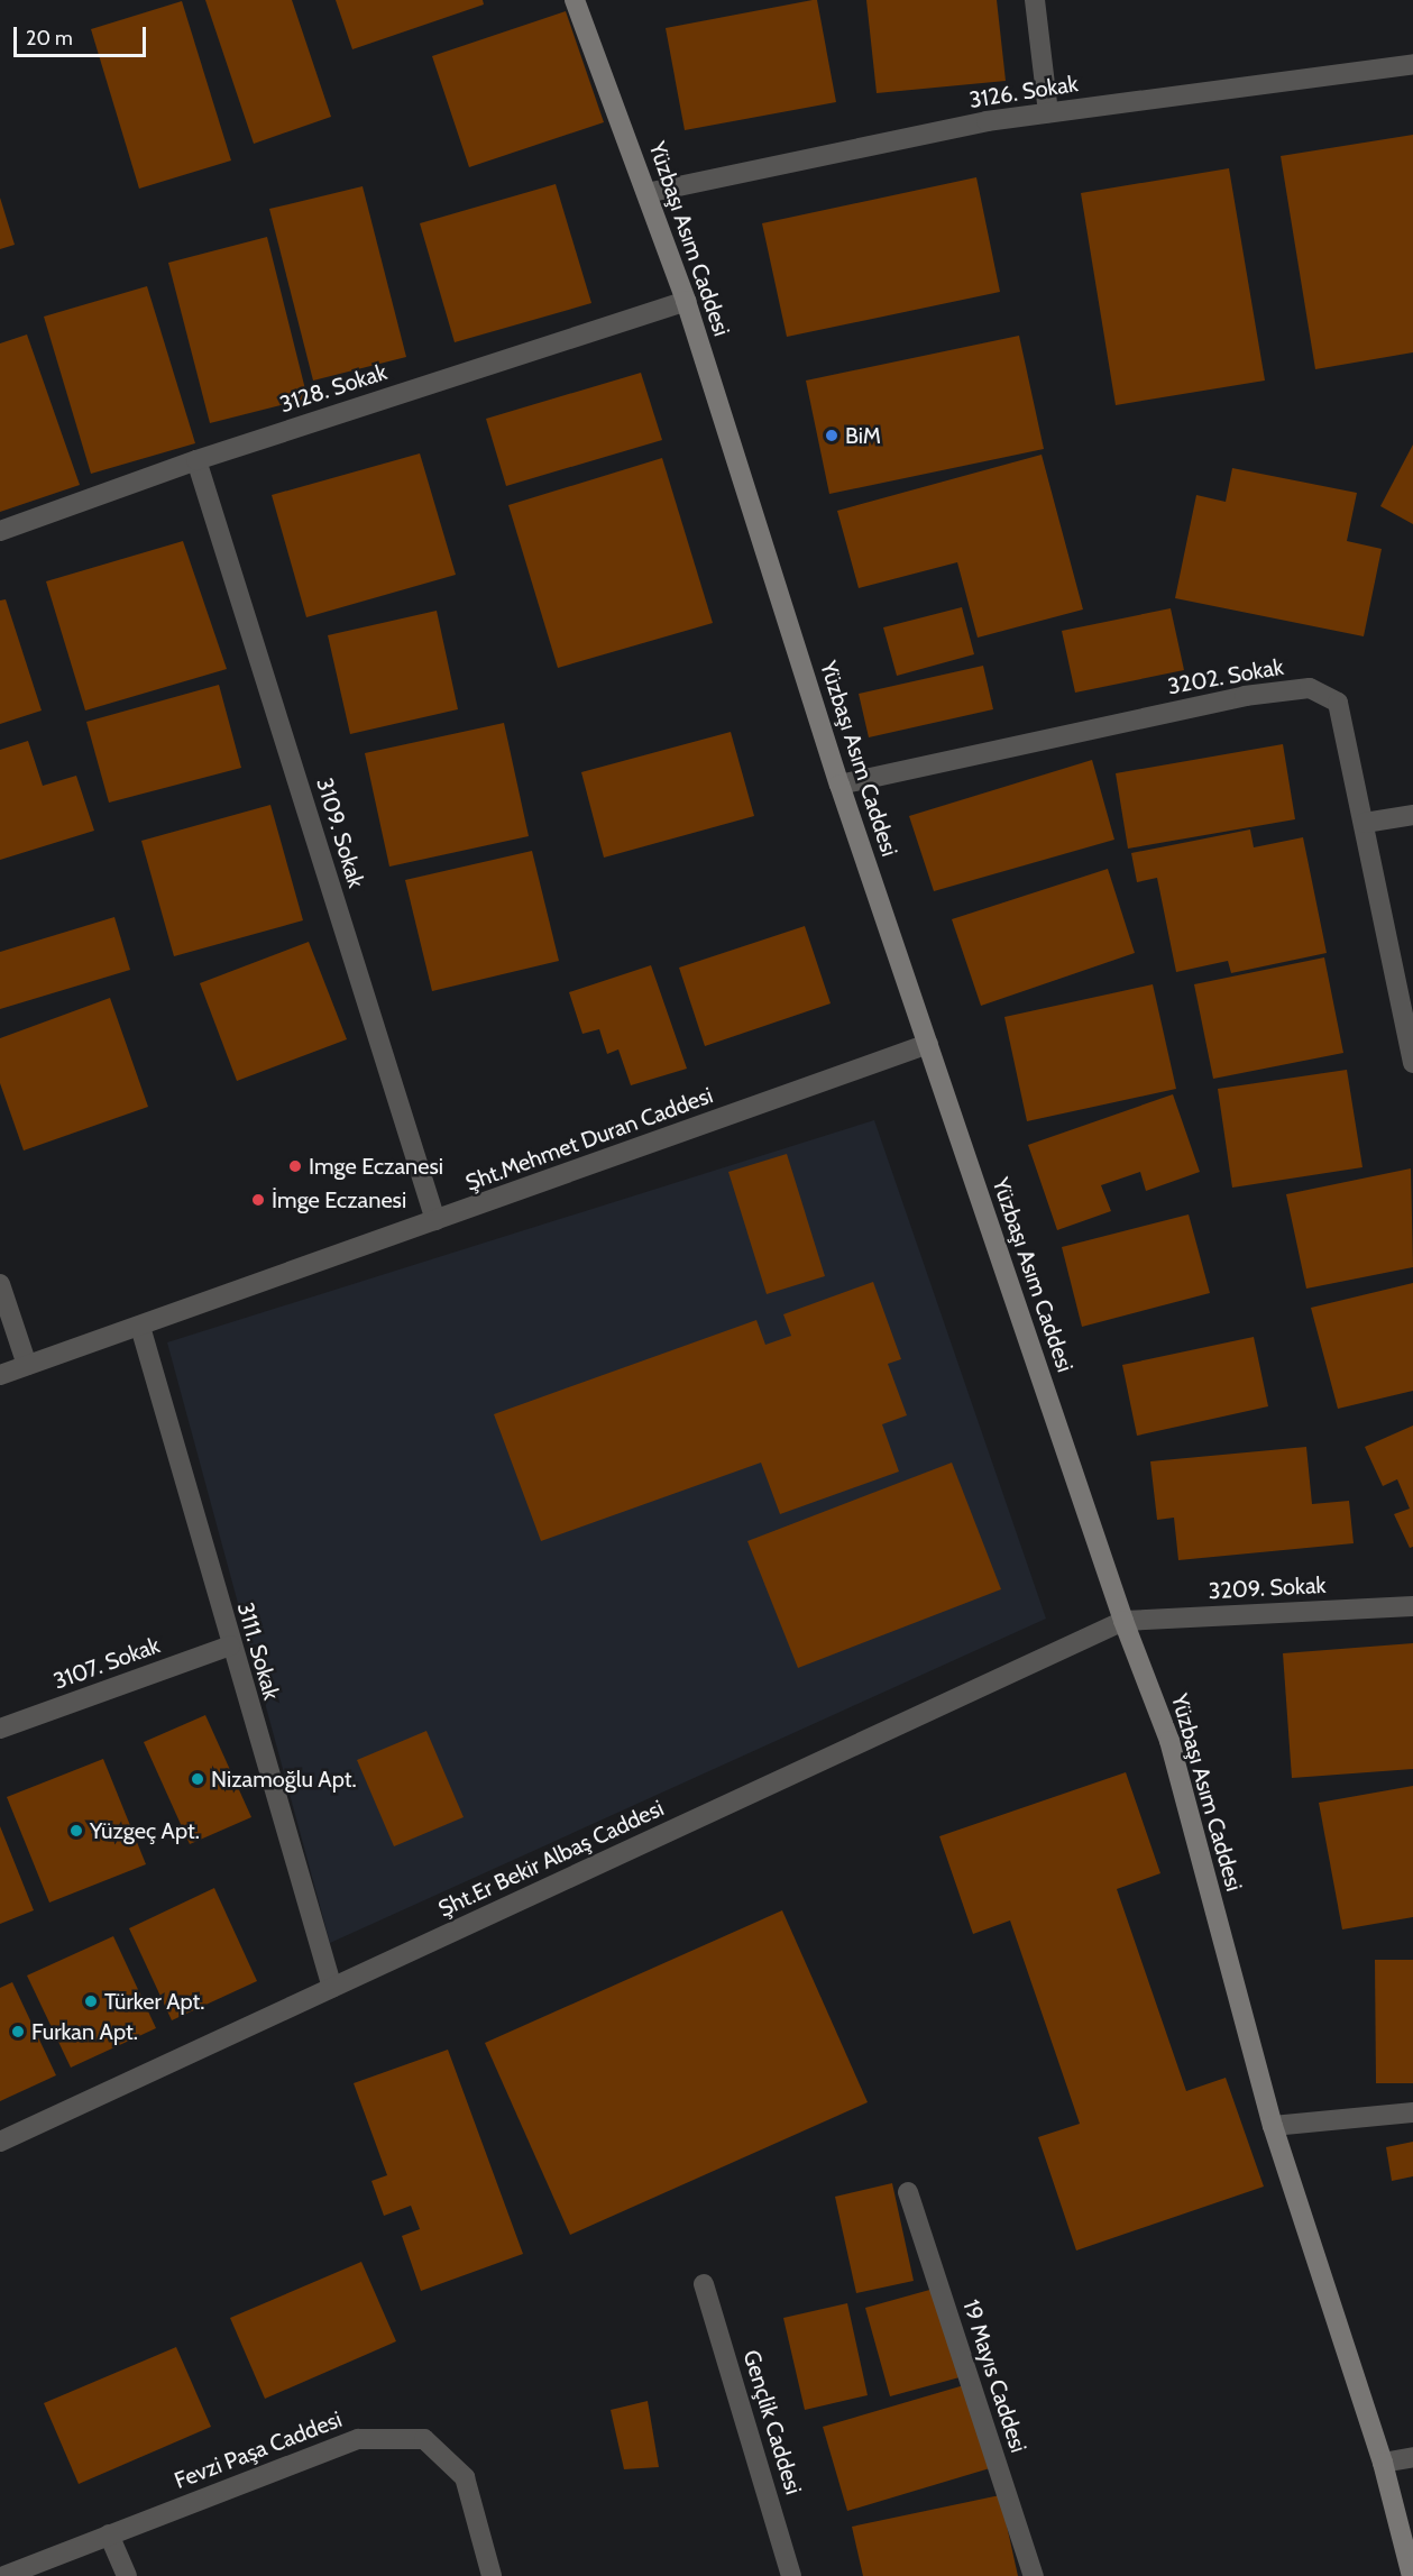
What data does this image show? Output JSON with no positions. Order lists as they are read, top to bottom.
{
  "streets": {
    "main road": ["Yüzbaşı Asım Caddesi"],
    "street": [
      "3126. Sokak",
      "3128. Sokak",
      "3202. Sokak",
      "3109. Sokak",
      "Şht.Mehmet Duran Caddesi",
      "3209. Sokak",
      "3111. Sokak",
      "3107. Sokak",
      "Şht.Er Bekir Albaş Caddesi",
      "19 Mayıs Caddesi",
      "Gençlik Caddesi",
      "Fevzi Paşa Caddesi"
    ]
  },
  "crossings": [
    ["3126. Sokak", "Yüzbaşı Asım Caddesi"],
    ["Yüzbaşı Asım Caddesi", "3128. Sokak"],
    ["Yüzbaşı Asım Caddesi", "3202. Sokak"],
    ["Yüzbaşı Asım Caddesi", "Şht.Mehmet Duran Caddesi"],
    ["Yüzbaşı Asım Caddesi", "3209. Sokak"],
    ["Yüzbaşı Asım Caddesi", "Şht.Er Bekir Albaş Caddesi"],
    ["3128. Sokak", "3109. Sokak"],
    ["3109. Sokak", "Şht.Mehmet Duran Caddesi"],
    ["Şht.Mehmet Duran Caddesi", "3111. Sokak"],
    ["3209. Sokak", "Şht.Er Bekir Albaş Caddesi"],
    ["3111. Sokak", "3107. Sokak"],
    ["3111. Sokak", "Şht.Er Bekir Albaş Caddesi"]
  ],
  "places": [
    "BiM",
    "Imge Eczanesi",
    "İmge Eczanesi",
    "Nizamoğlu Apt.",
    "Yüzgeç Apt.",
    "Türker Apt.",
    "Furkan Apt."
  ],
  "scale_bar": "20 m"
}
